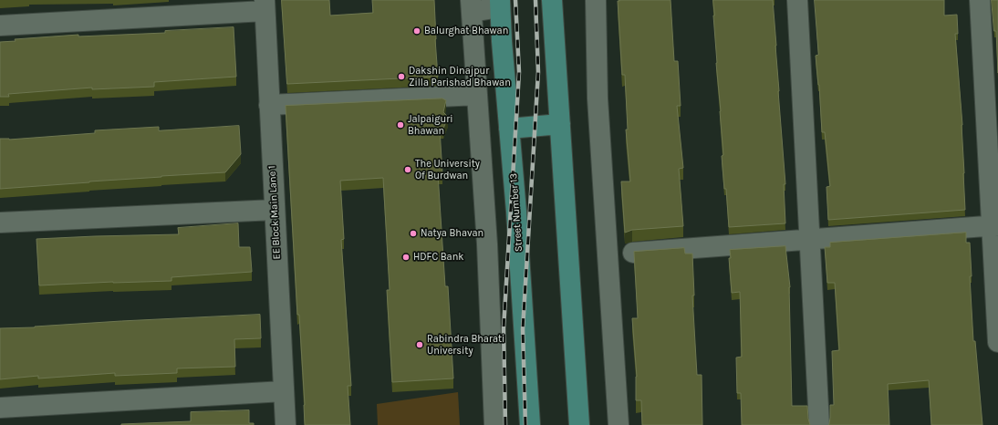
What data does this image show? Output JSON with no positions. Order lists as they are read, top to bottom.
{
  "streets": {
    "main road": ["Street Number 13"],
    "street": ["EE Block Main Lane 1"]
  },
  "places": [
    "Balurghat Bhawan",
    "Dakshin Dinajpur Zilla Parishad Bhawan",
    "Jalpaiguri Bhawan",
    "The University Of Burdwan",
    "Natya Bhavan",
    "HDFC Bank",
    "Rabindra Bharati University"
  ]
}
